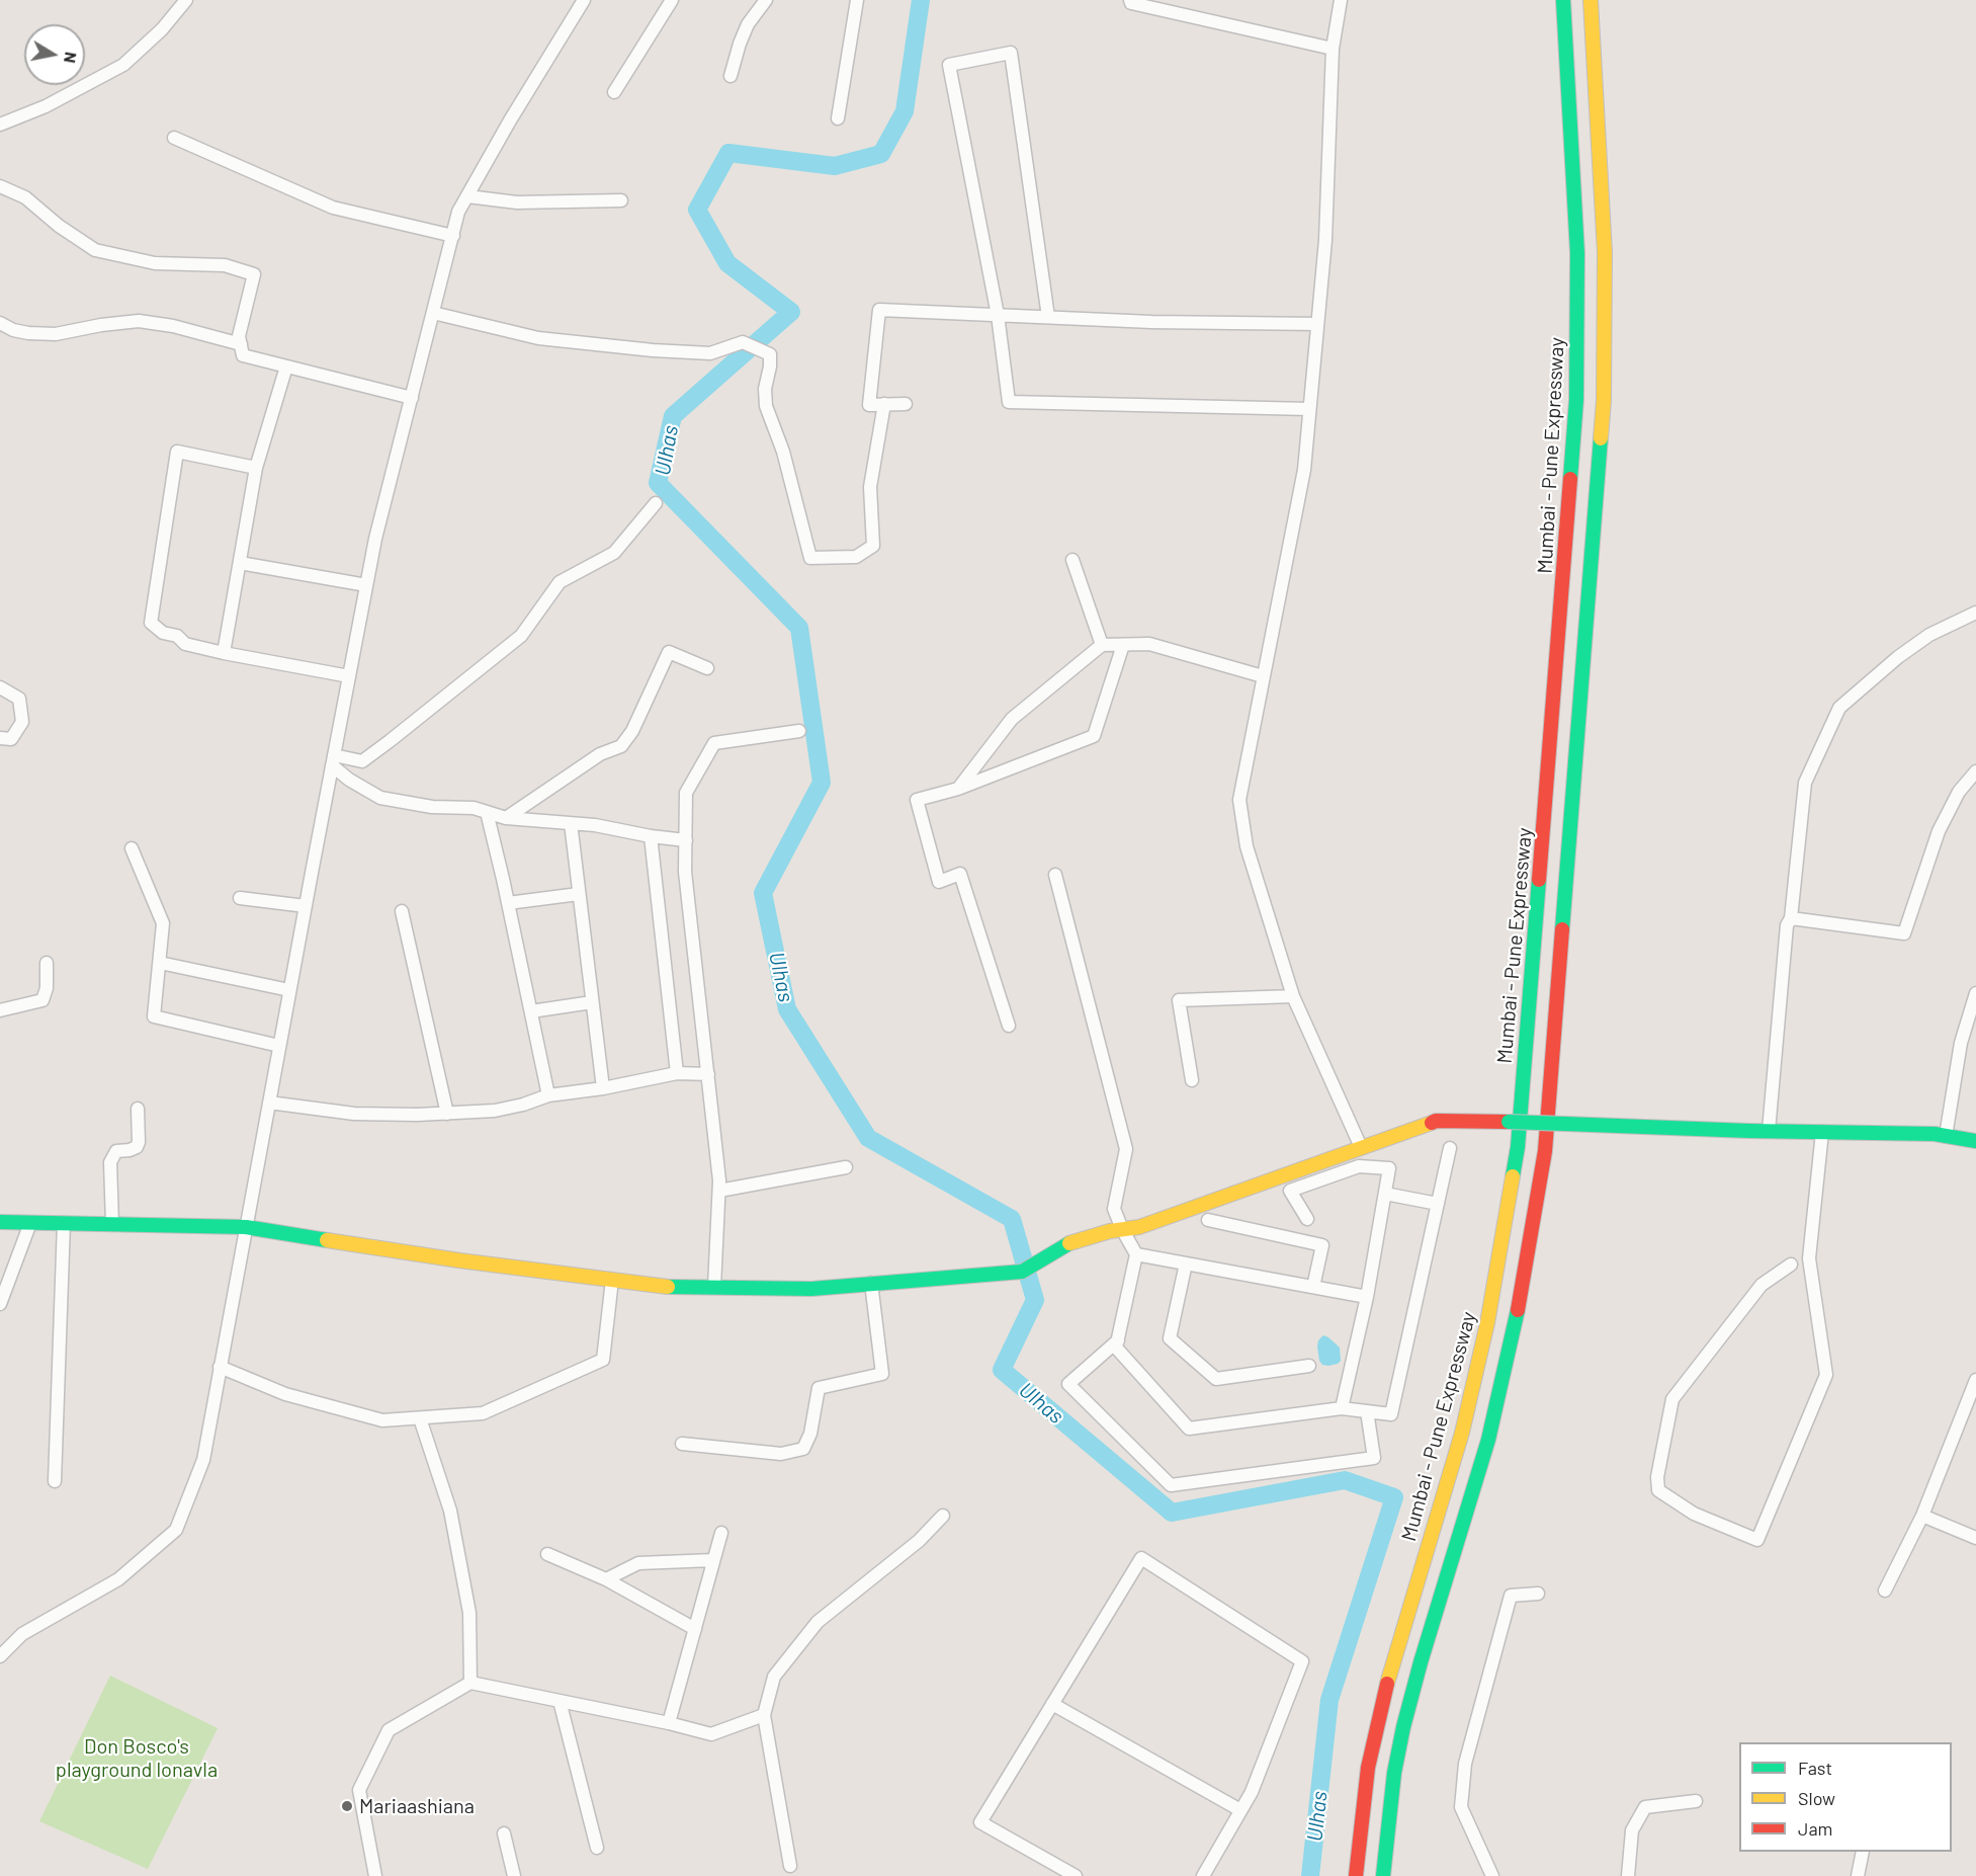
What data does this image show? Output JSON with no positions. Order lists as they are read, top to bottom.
{
  "streets": {
    "main road": ["Mumbai - Pune Expressway"]
  },
  "water": ["Ulhas"],
  "parks": ["Don Bosco's playground lonavla"],
  "places": ["Mariaashiana"],
  "legend": ["Fast", "Slow", "Jam"],
  "north": "right"
}
